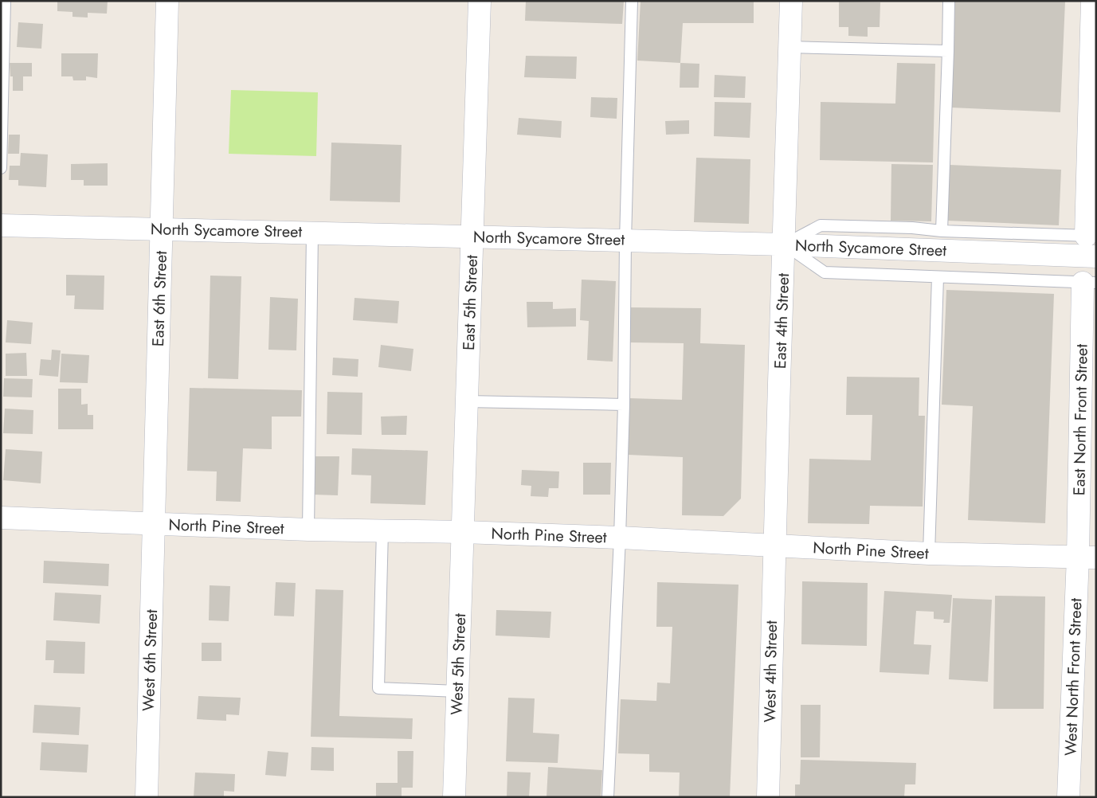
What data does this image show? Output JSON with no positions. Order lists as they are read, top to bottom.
{
  "streets": {
    "street": [
      "North Sycamore Street",
      "East 6th Street",
      "East 5th Street",
      "East 4th Street",
      "East North Front Street",
      "North Pine Street",
      "West 6th Street",
      "West 5th Street",
      "West 4th Street",
      "West North Front Street"
    ]
  },
  "crossings": [
    ["North Sycamore Street", "East 6th Street"],
    ["North Sycamore Street", "East 5th Street"],
    ["North Sycamore Street", "East 4th Street"],
    ["East 6th Street", "North Pine Street"],
    ["East 6th Street", "West 6th Street"],
    ["East 5th Street", "North Pine Street"],
    ["East 5th Street", "West 5th Street"],
    ["East 4th Street", "North Pine Street"],
    ["East 4th Street", "West 4th Street"],
    ["East North Front Street", "North Pine Street"],
    ["East North Front Street", "West North Front Street"],
    ["North Pine Street", "West 6th Street"],
    ["North Pine Street", "West 5th Street"],
    ["North Pine Street", "West 4th Street"],
    ["North Pine Street", "West North Front Street"]
  ]
}
